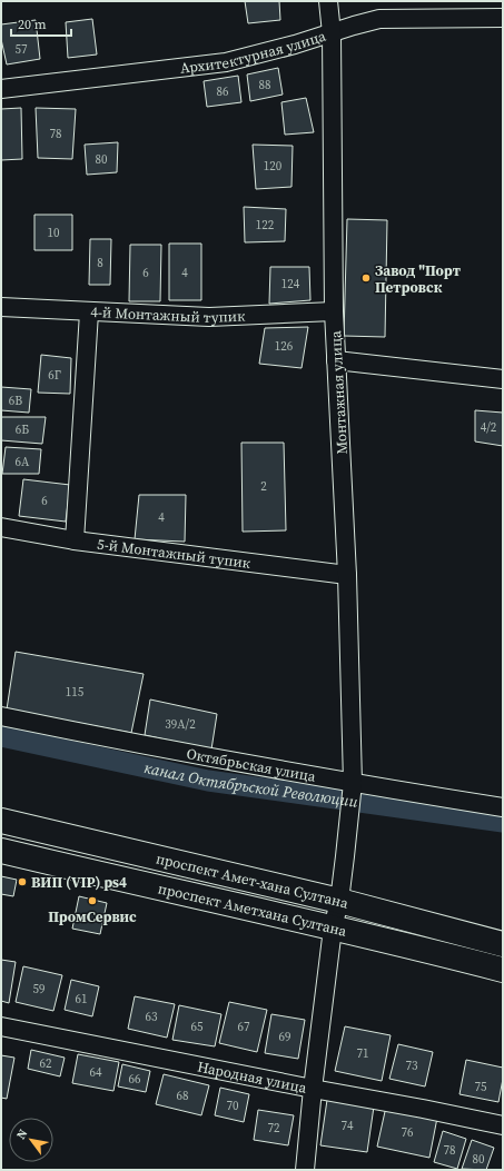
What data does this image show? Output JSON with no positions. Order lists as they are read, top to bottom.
{
  "streets": {
    "main road": ["проспект Амет-хана Султана", "проспект Аметхана Султана"],
    "street": [
      "Архитектурная улица",
      "4-й Монтажный тупик",
      "Монтажная улица",
      "5-й Монтажный тупик",
      "Октябрьская улица",
      "Народная улица"
    ]
  },
  "crossings": [
    ["Архитектурная улица", "Монтажная улица"],
    ["4-й Монтажный тупик", "Монтажная улица"],
    ["Монтажная улица", "5-й Монтажный тупик"],
    ["Монтажная улица", "Октябрьская улица"],
    ["Монтажная улица", "проспект Амет-хана Султана"],
    ["Монтажная улица", "проспект Аметхана Султана"],
    ["Монтажная улица", "Народная улица"]
  ],
  "water": ["канал Октябрьской Революции"],
  "places": ["Завод \"Порт Петровск", "ВИП (VIP) ps4", "ПромСервис"],
  "house_numbers": [
    "57",
    "88",
    "86",
    "78",
    "80",
    "120",
    "122",
    "10",
    "8",
    "6",
    "4",
    "124",
    "126",
    "6Г",
    "6В",
    "4/2",
    "6Б",
    "6А",
    "2",
    "6",
    "4",
    "115",
    "39А/2",
    "59",
    "61",
    "63",
    "65",
    "67",
    "69",
    "71",
    "62",
    "73",
    "64",
    "66",
    "75",
    "68",
    "70",
    "74",
    "72",
    "76",
    "78",
    "80"
  ],
  "scale_bar": "20 m",
  "north": "top left"
}
